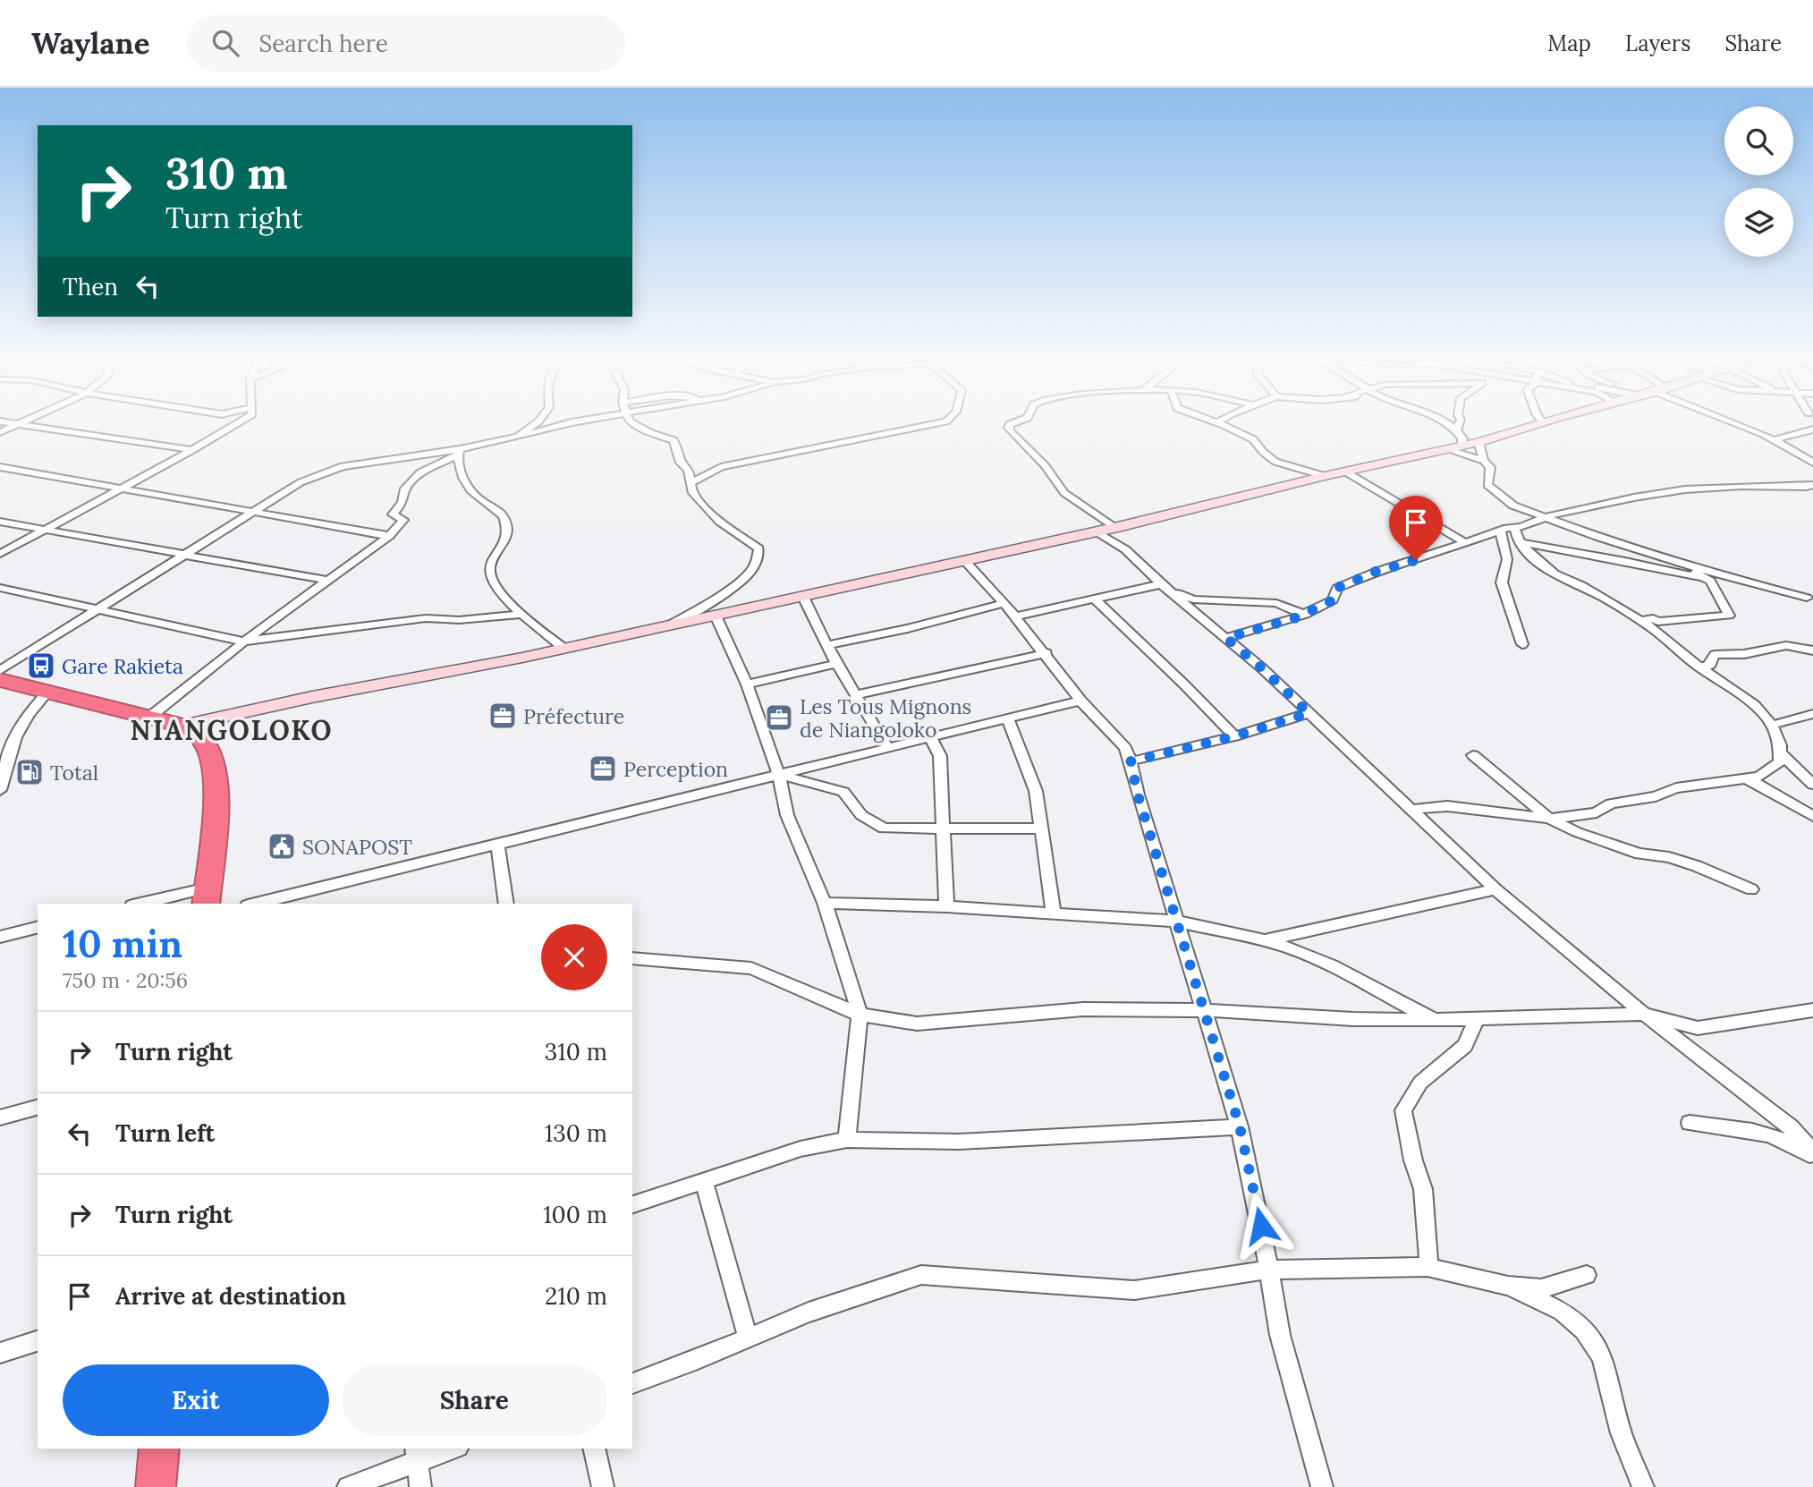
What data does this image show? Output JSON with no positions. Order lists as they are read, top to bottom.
{
  "districts": ["NIANGOLOKO"],
  "places": {
    "bus stop": ["Gare Rakieta"],
    "office": ["Préfecture", "Les Tous Mignons de Niangoloko", "Perception"],
    "fuel station": ["Total"],
    "public building": ["SONAPOST"]
  },
  "page": {
    "header": "Waylane",
    "search": "Search here",
    "nav": ["Map", "Layers", "Share"],
    "turn": ["310 m", "Turn right"],
    "then": "Then",
    "heading": ["10 min", "750 m · 20:56"],
    "list": [
      {
        "name": "Turn right",
        "value": "310 m"
      },
      {
        "name": "Turn left",
        "value": "130 m"
      },
      {
        "name": "Turn right",
        "value": "100 m"
      },
      {
        "name": "Arrive at destination",
        "value": "210 m"
      }
    ],
    "buttons": ["Exit", "Share"]
  }
}
